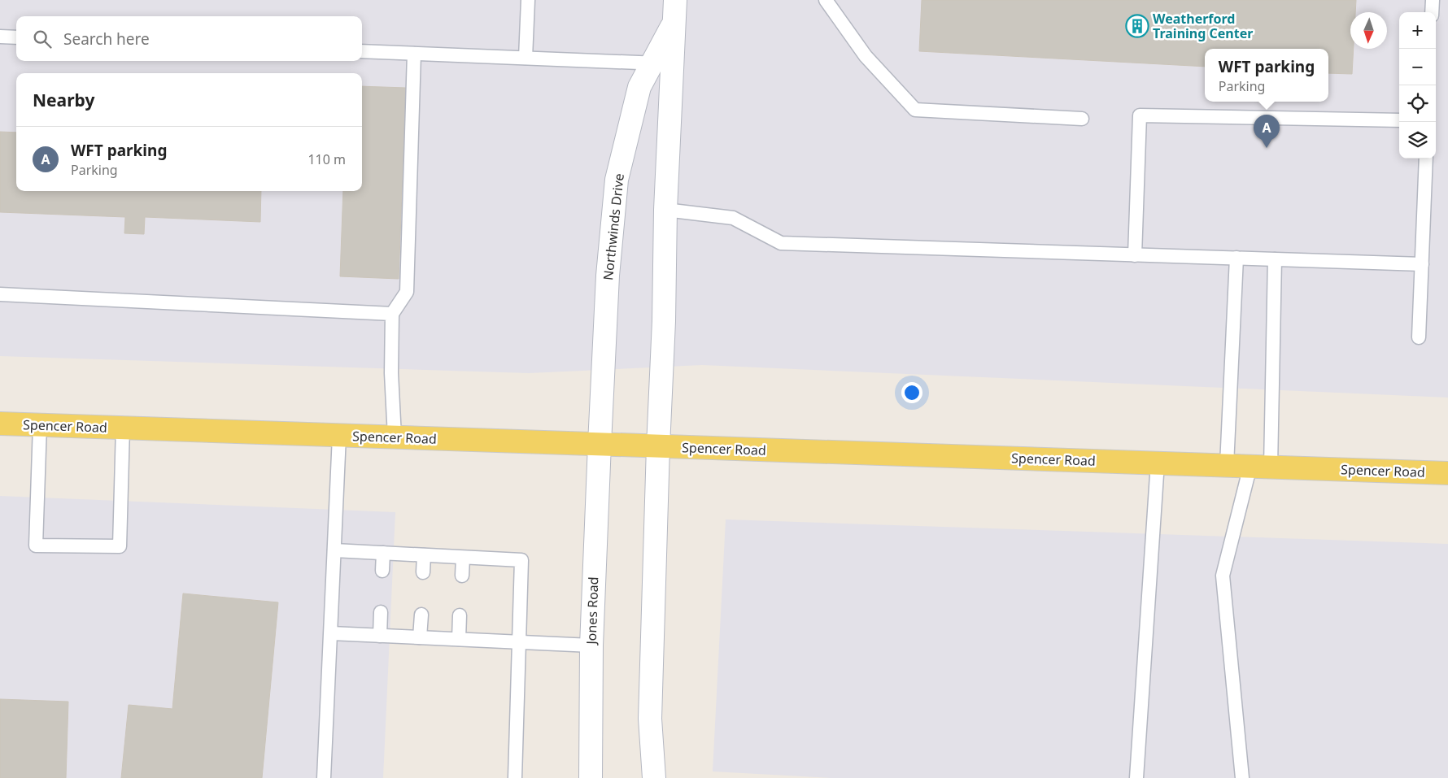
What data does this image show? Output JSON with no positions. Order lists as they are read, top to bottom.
{
  "streets": {
    "main road": ["Spencer Road"],
    "street": ["Northwinds Drive", "Jones Road"]
  },
  "crossings": [
    ["Northwinds Drive", "Spencer Road"],
    ["Northwinds Drive", "Jones Road"],
    ["Spencer Road", "Jones Road"]
  ],
  "places": {
    "building": ["Weatherford Training Center"]
  },
  "north": "bottom",
  "page": {
    "map_buttons": ["+", "−"],
    "search": "Search here",
    "popup": ["WFT parking", "Parking"],
    "heading": "Nearby",
    "pins": "A",
    "list": [
      {
        "mark": "A",
        "name": "WFT parking",
        "note": "Parking",
        "value": "110 m"
      }
    ]
  }
}
